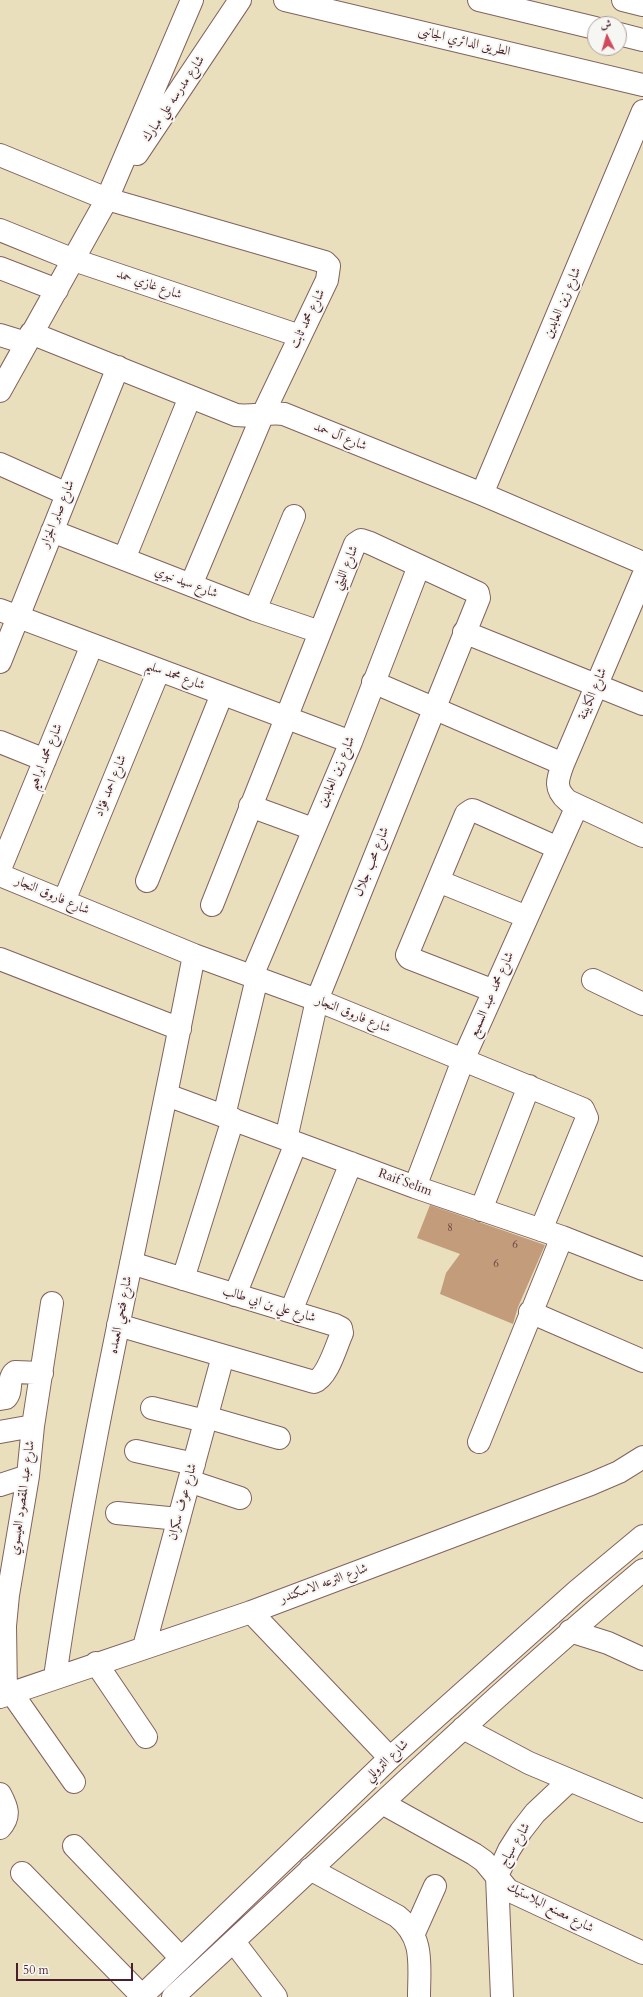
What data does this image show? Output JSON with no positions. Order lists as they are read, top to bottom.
{
  "streets": {
    "main road": [
      "الطريق الدائري الجانبى",
      "شارع مدرسه علي مبارك",
      "شارع غازي حمد",
      "شارع زين العابدين",
      "شارع محمد ثابت",
      "شارع آل حمد",
      "شارع صابر الجزار",
      "شارع الليثي",
      "شارع سيد نبوي",
      "شارع محمد سليم",
      "شارع الكابينة",
      "شارع محمد ابراهيم",
      "شارع احمد فؤاد",
      "شارع محب جلال",
      "شارع فاروق النجار",
      "شارع محمد عبد السميع",
      "Raif Selim",
      "شارع علي بن ابي طالب",
      "شارع فتحي العمده",
      "شارع عبد المقصود العيسوي",
      "شارع عوف سكران",
      "شارع الترعه الاسكندر",
      "شارع التروللي",
      "شارع سياج",
      "شارع مصنع البلاستيك"
    ]
  },
  "crossings": [
    ["شارع مدرسه علي مبارك", "شارع غازي حمد"],
    ["شارع مدرسه علي مبارك", "شارع محمد ثابت"],
    ["شارع مدرسه علي مبارك", "شارع آل حمد"],
    ["شارع غازي حمد", "شارع محمد ثابت"],
    ["شارع زين العابدين", "شارع آل حمد"],
    ["شارع زين العابدين", "شارع الليثي"],
    ["شارع زين العابدين", "شارع محمد سليم"],
    ["شارع زين العابدين", "شارع فاروق النجار"],
    ["شارع زين العابدين", "Raif Selim"],
    ["شارع زين العابدين", "شارع علي بن ابي طالب"],
    ["شارع محمد ثابت", "شارع آل حمد"],
    ["شارع محمد ثابت", "شارع سيد نبوي"],
    ["شارع آل حمد", "شارع صابر الجزار"],
    ["شارع صابر الجزار", "شارع سيد نبوي"],
    ["شارع صابر الجزار", "شارع محمد سليم"],
    ["شارع الليثي", "شارع سيد نبوي"],
    ["شارع الليثي", "شارع محمد سليم"],
    ["شارع الليثي", "شارع محب جلال"],
    ["شارع محمد سليم", "شارع محمد ابراهيم"],
    ["شارع محمد سليم", "شارع احمد فؤاد"],
    ["شارع الكابينة", "شارع محمد عبد السميع"],
    ["شارع احمد فؤاد", "شارع فاروق النجار"],
    ["شارع محب جلال", "شارع فاروق النجار"],
    ["شارع محب جلال", "Raif Selim"],
    ["شارع محب جلال", "شارع علي بن ابي طالب"],
    ["شارع فاروق النجار", "شارع محمد عبد السميع"],
    ["شارع فاروق النجار", "Raif Selim"],
    ["شارع فاروق النجار", "شارع فتحي العمده"],
    ["شارع محمد عبد السميع", "Raif Selim"],
    ["Raif Selim", "شارع فتحي العمده"],
    ["شارع علي بن ابي طالب", "شارع فتحي العمده"],
    ["شارع علي بن ابي طالب", "شارع عوف سكران"],
    ["شارع فتحي العمده", "شارع الترعه الاسكندر"],
    ["شارع عبد المقصود العيسوي", "شارع الترعه الاسكندر"],
    ["شارع عوف سكران", "شارع الترعه الاسكندر"],
    ["شارع سياج", "شارع مصنع البلاستيك"]
  ],
  "house_numbers": ["8", "6", "6"],
  "scale_bar": "50 m",
  "north": "top"
}
